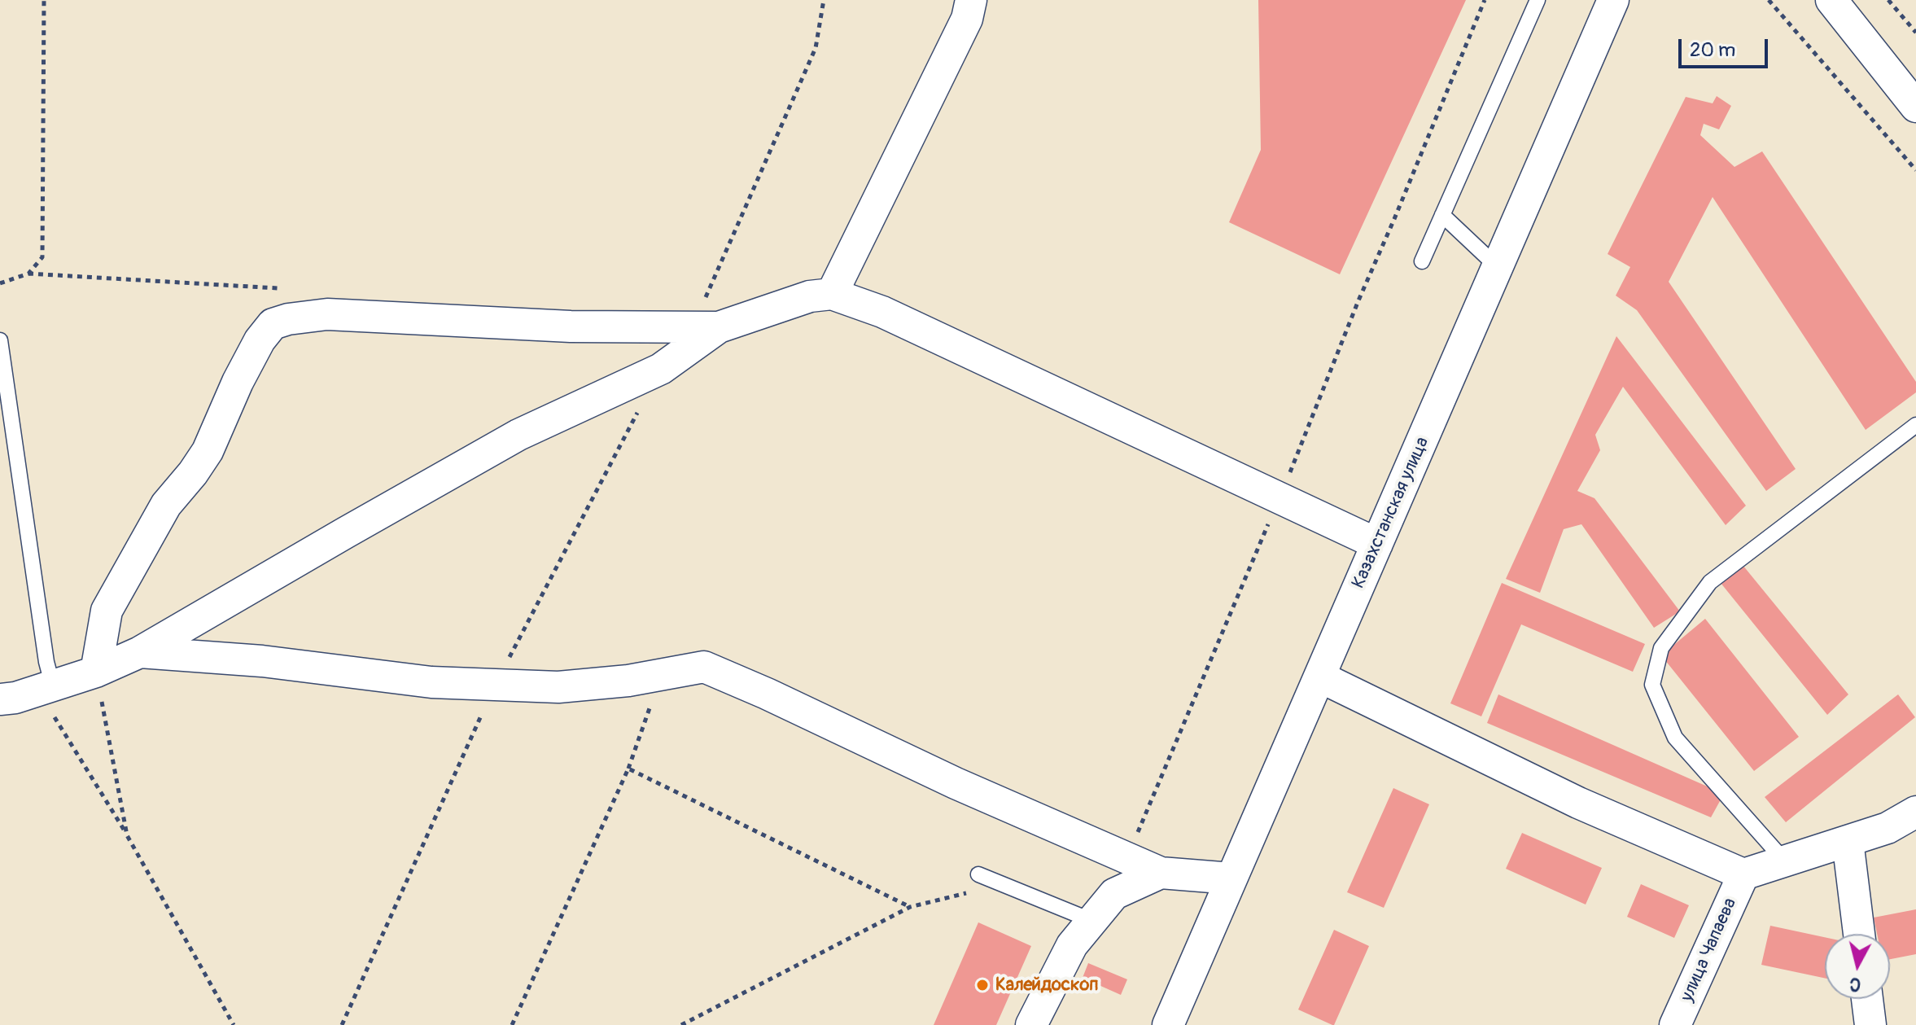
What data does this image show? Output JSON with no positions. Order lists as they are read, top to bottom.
{
  "streets": {
    "street": ["Казахстанская улица", "улица Чапаева"]
  },
  "places": ["Калейдоскоп"],
  "scale_bar": "20 m",
  "north": "bottom"
}
